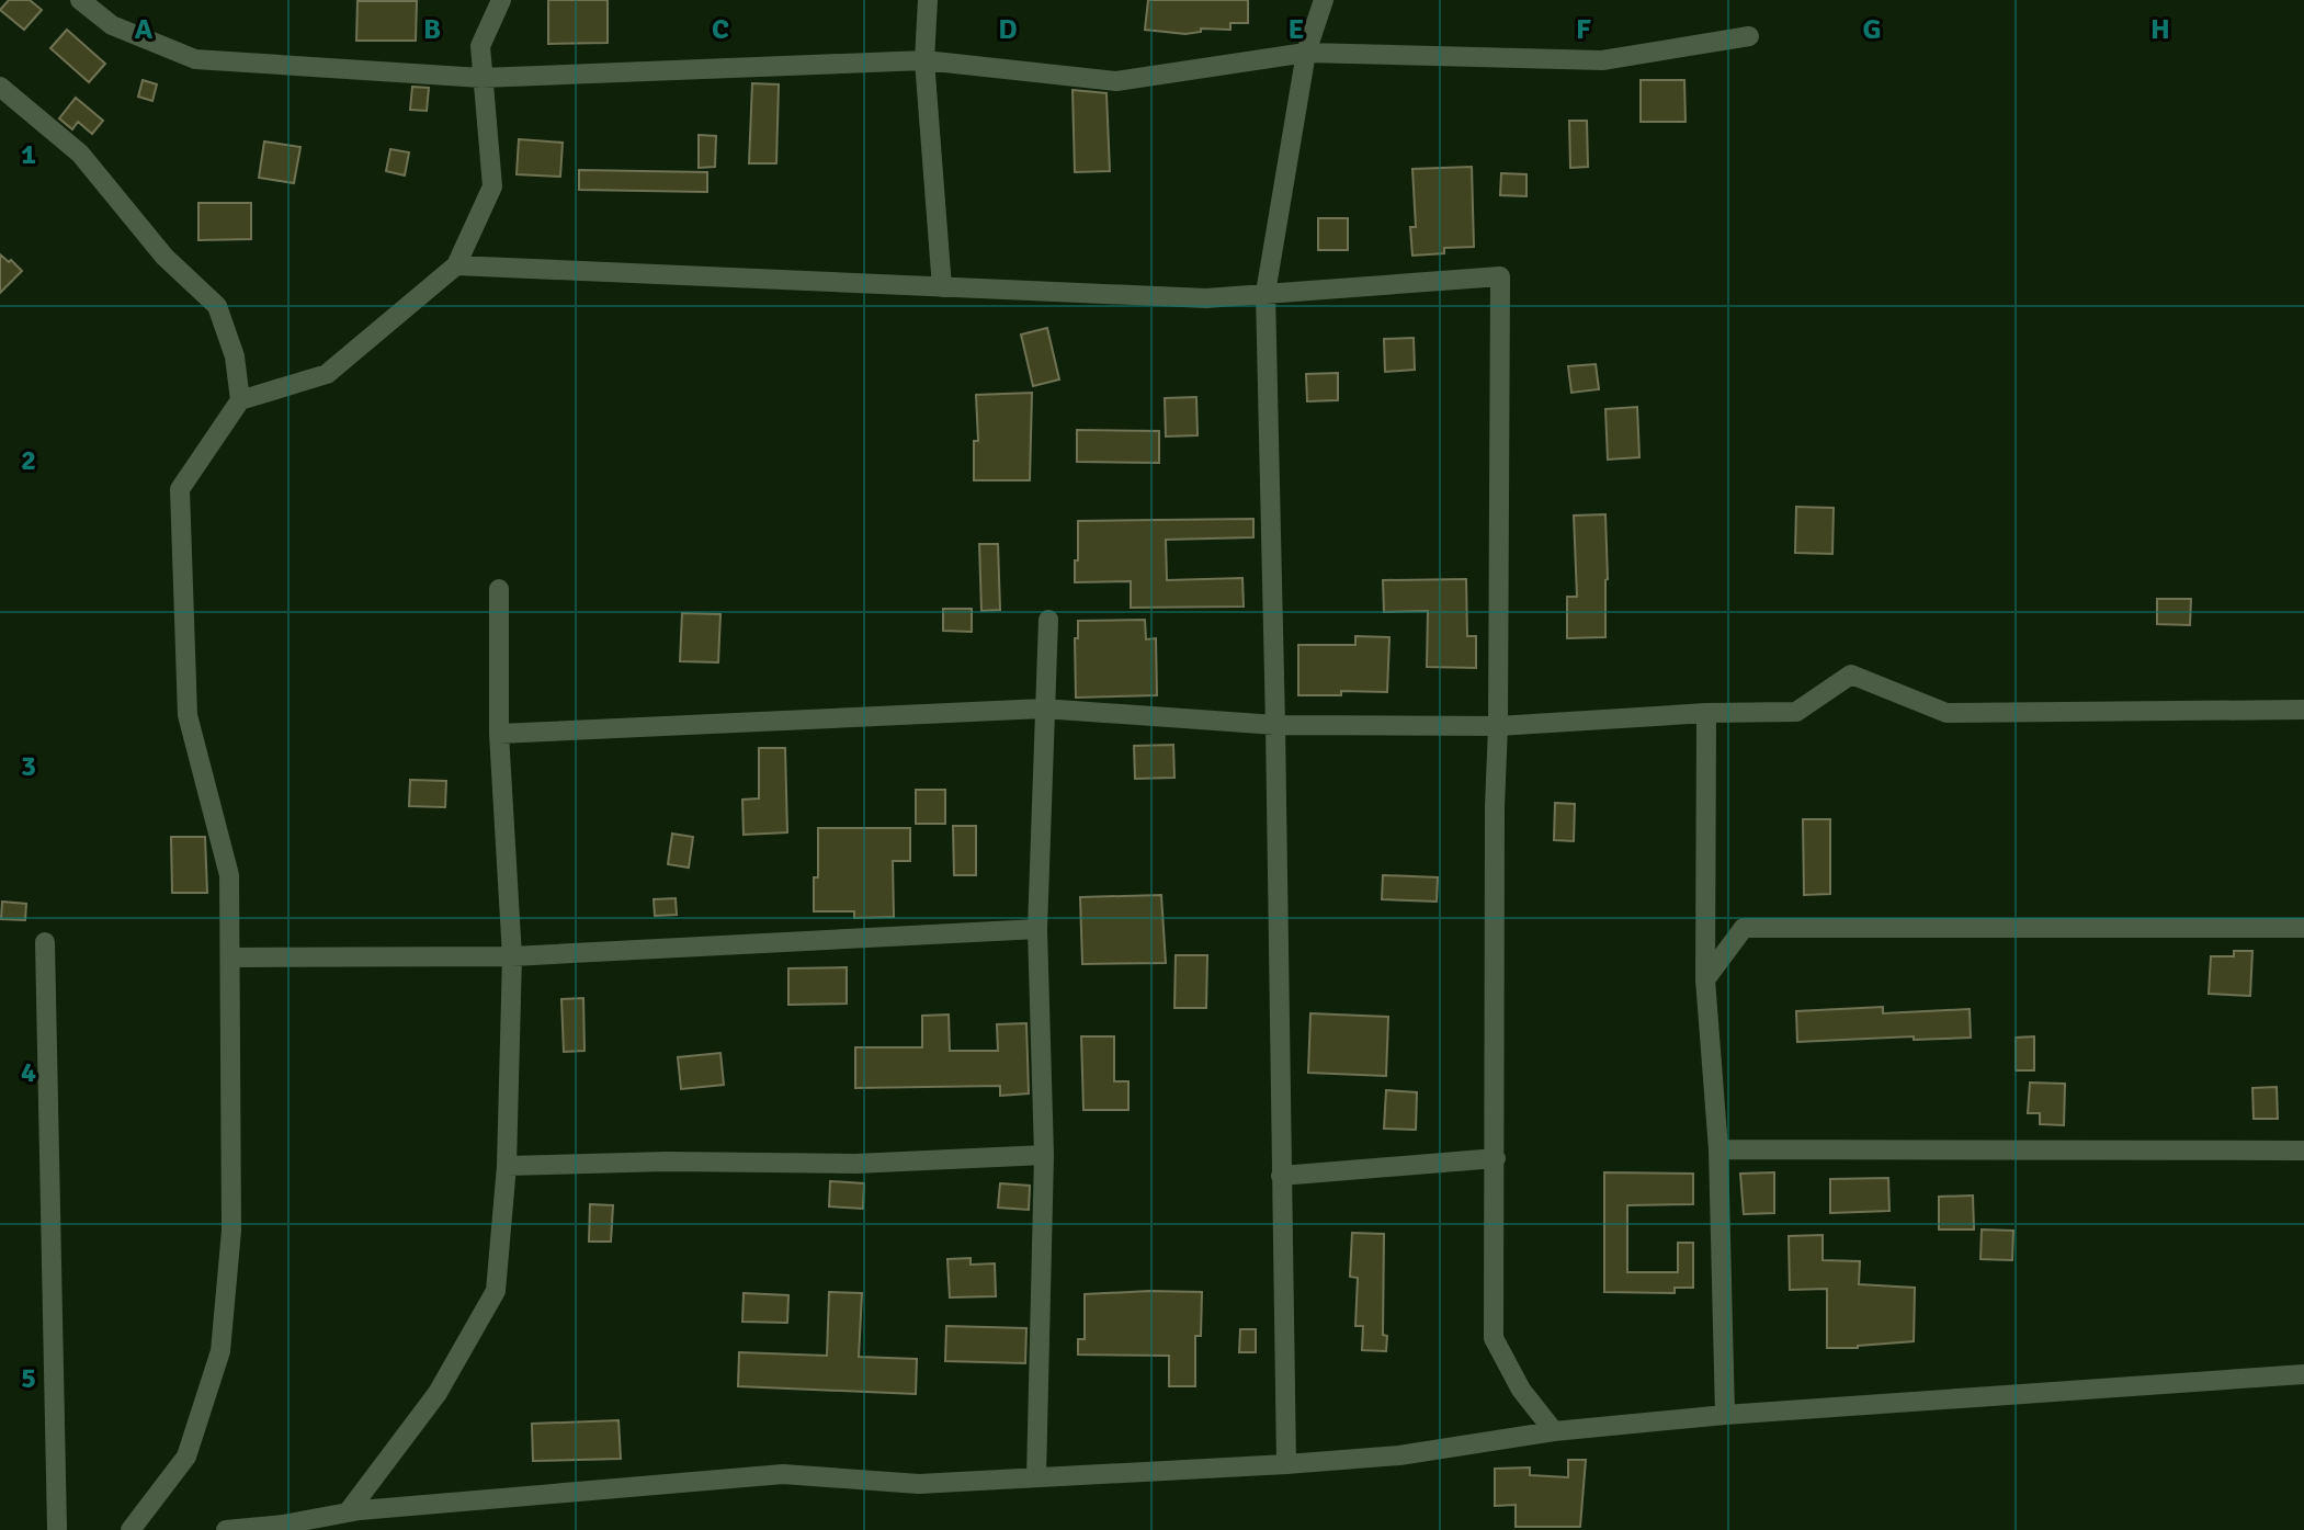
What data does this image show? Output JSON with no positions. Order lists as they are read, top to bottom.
{
  "grid": {
    "columns": [
      "A",
      "B",
      "C",
      "D",
      "E",
      "F",
      "G",
      "H"
    ],
    "rows": [
      "1",
      "2",
      "3",
      "4",
      "5"
    ]
  }
}
